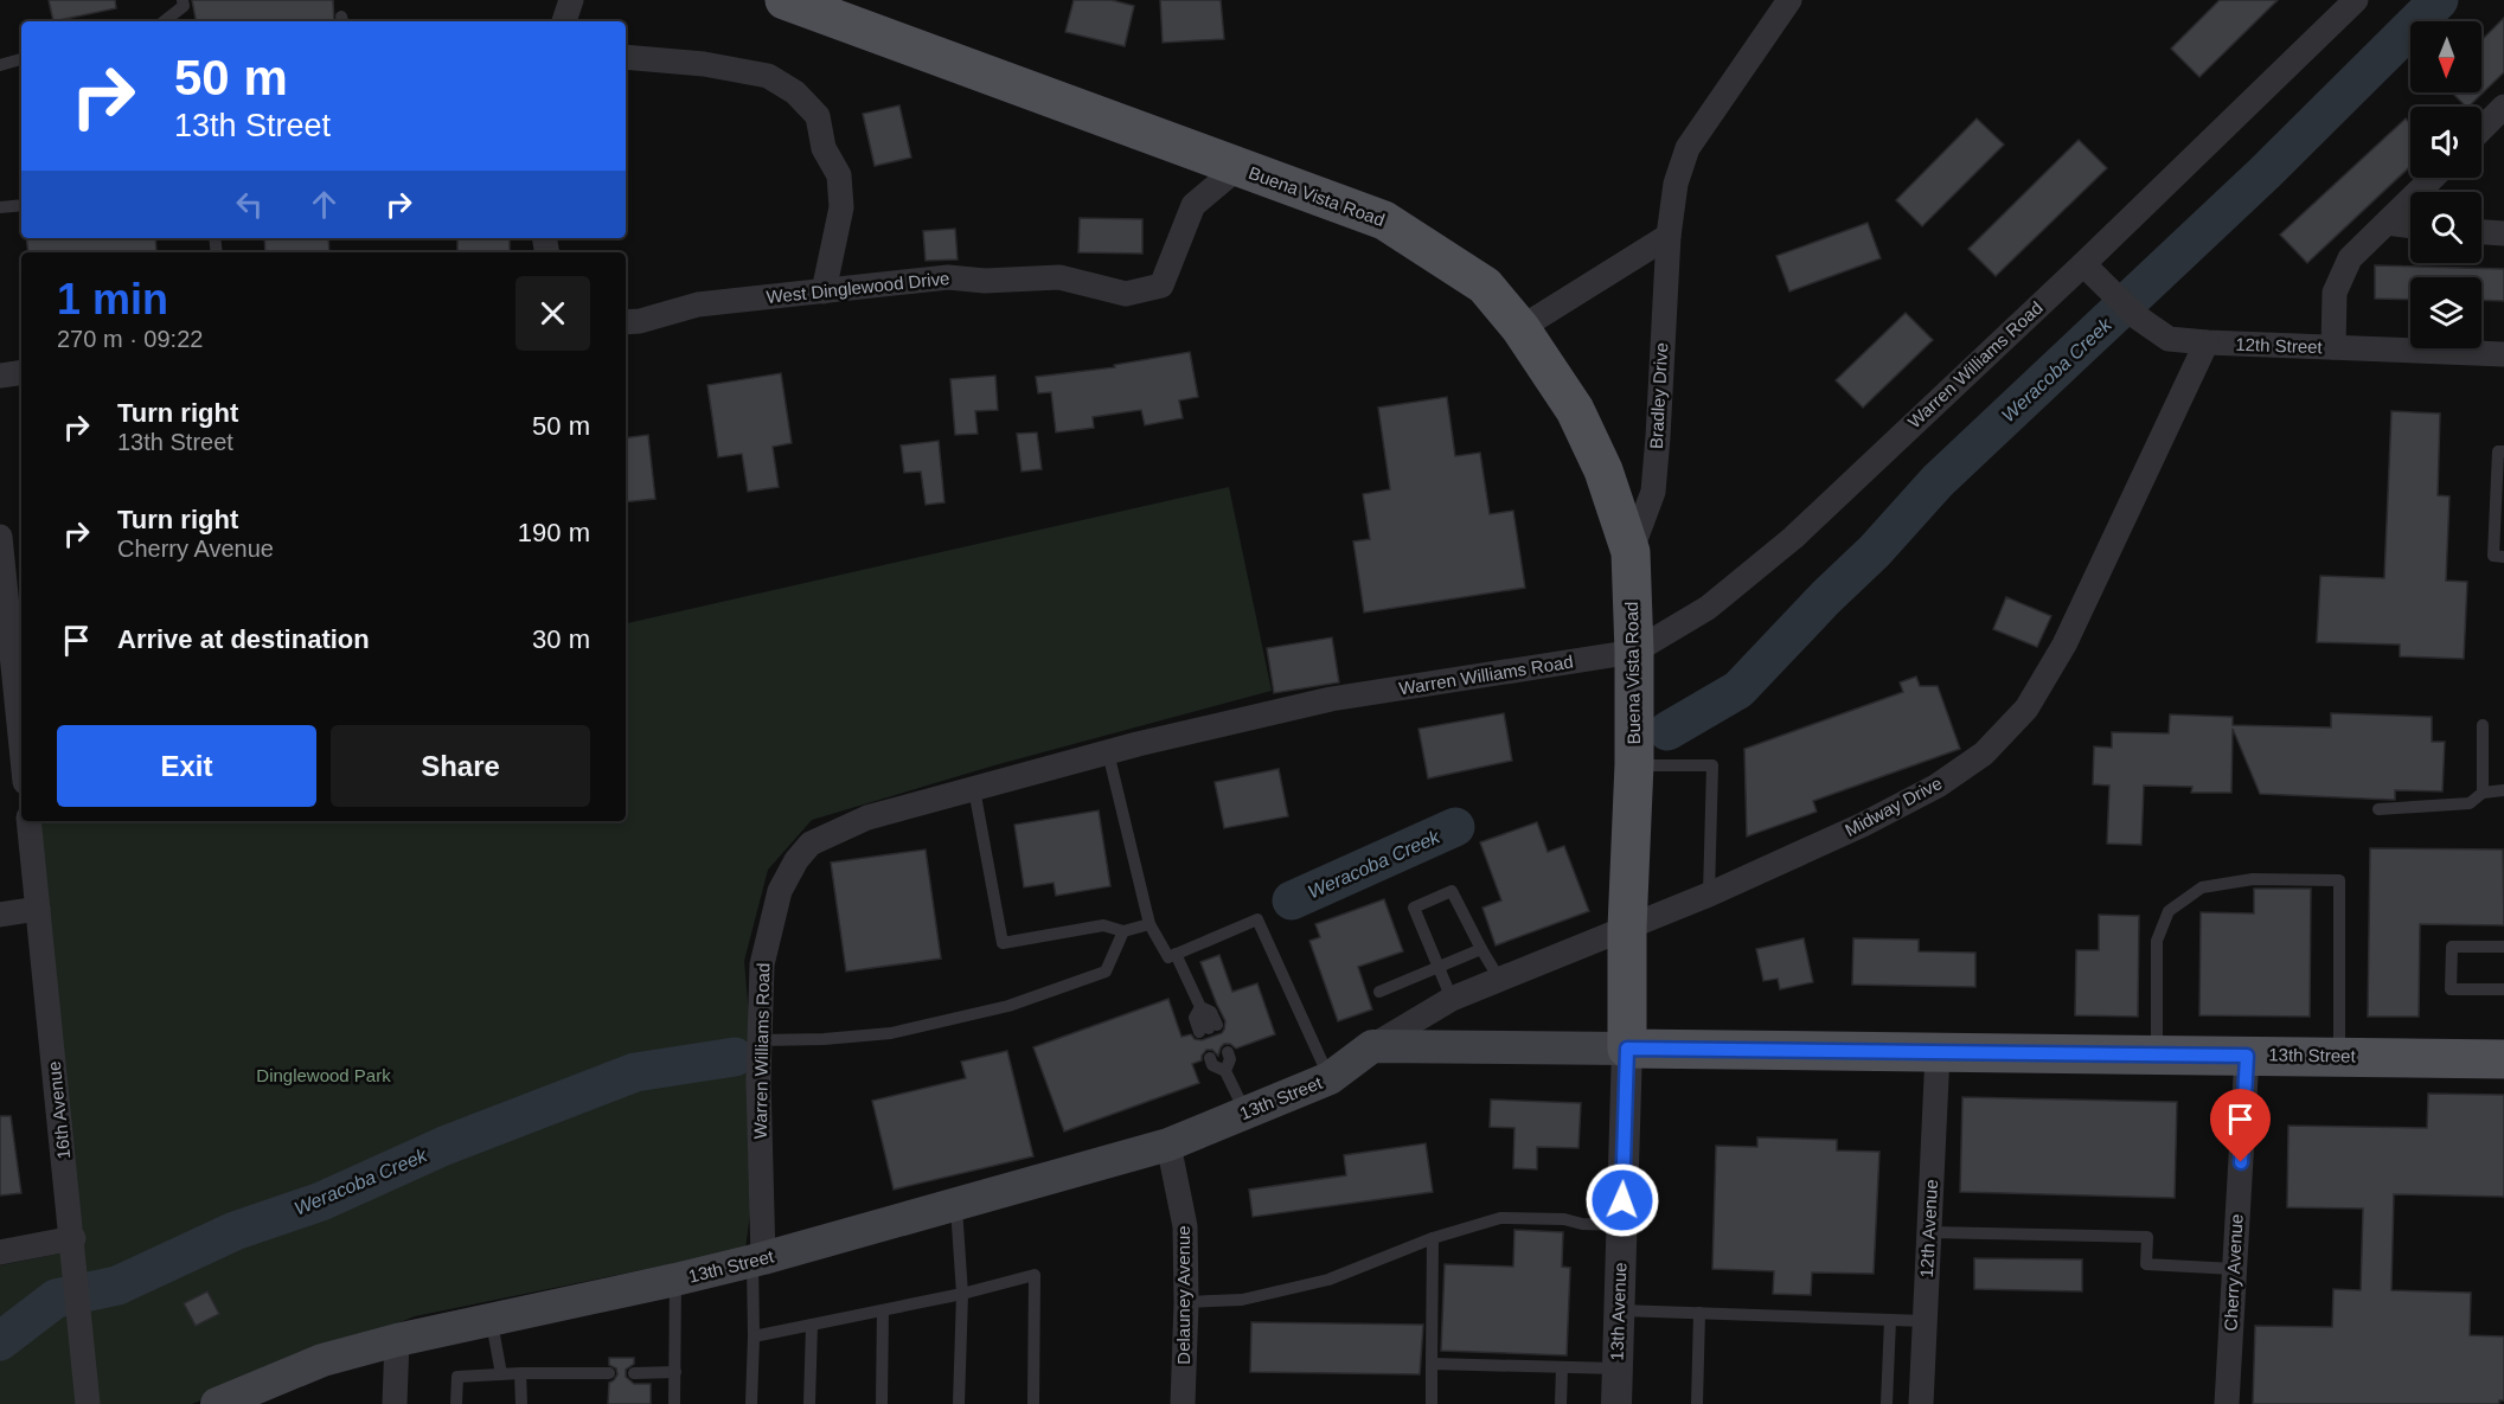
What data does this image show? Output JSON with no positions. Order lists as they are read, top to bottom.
{
  "streets": {
    "main road": ["Buena Vista Road", "13th Street"],
    "street": [
      "West Dinglewood Drive",
      "12th Street",
      "Warren Williams Road",
      "Bradley Drive",
      "Midway Drive",
      "16th Avenue",
      "12th Avenue",
      "Cherry Avenue",
      "Delauney Avenue",
      "13th Avenue"
    ]
  },
  "crossings": [
    ["Buena Vista Road", "West Dinglewood Drive"],
    ["Buena Vista Road", "Warren Williams Road"],
    ["Buena Vista Road", "Bradley Drive"],
    ["Buena Vista Road", "Midway Drive"],
    ["Buena Vista Road", "13th Street"],
    ["Buena Vista Road", "13th Avenue"],
    ["12th Street", "Warren Williams Road"],
    ["12th Street", "Midway Drive"],
    ["Warren Williams Road", "13th Street"],
    ["Midway Drive", "13th Street"],
    ["13th Street", "12th Avenue"],
    ["13th Street", "Cherry Avenue"],
    ["13th Street", "Delauney Avenue"],
    ["13th Street", "13th Avenue"]
  ],
  "water": ["Weracoba Creek"],
  "parks": ["Dinglewood Park"],
  "north": "bottom",
  "page": {
    "turn": ["50 m", "13th Street"],
    "heading": ["1 min", "270 m · 09:22"],
    "list": [
      {
        "name": "Turn right",
        "note": "13th Street",
        "value": "50 m"
      },
      {
        "name": "Turn right",
        "note": "Cherry Avenue",
        "value": "190 m"
      },
      {
        "name": "Arrive at destination",
        "value": "30 m"
      }
    ],
    "buttons": ["Exit", "Share"]
  }
}
